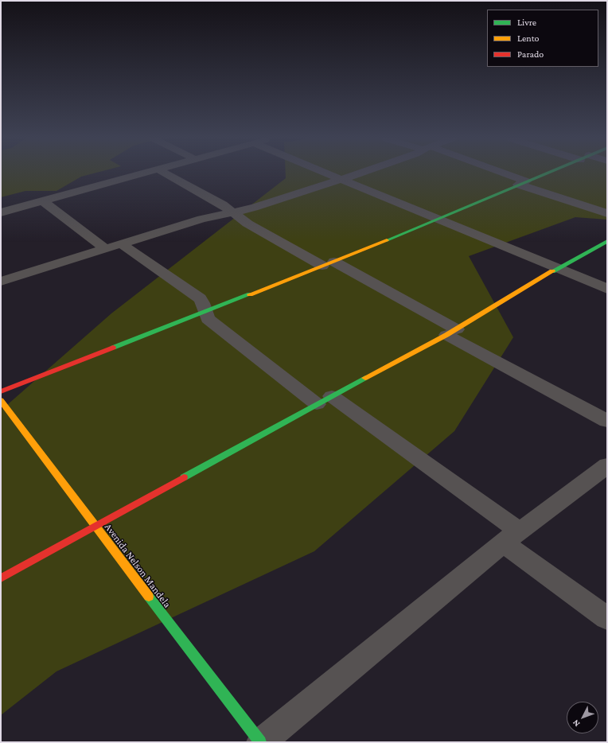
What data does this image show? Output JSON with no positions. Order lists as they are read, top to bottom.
{
  "streets": {
    "street": ["Avenida Nelson Mandela"]
  },
  "legend": ["Livre", "Lento", "Parado"],
  "north": "bottom left"
}
